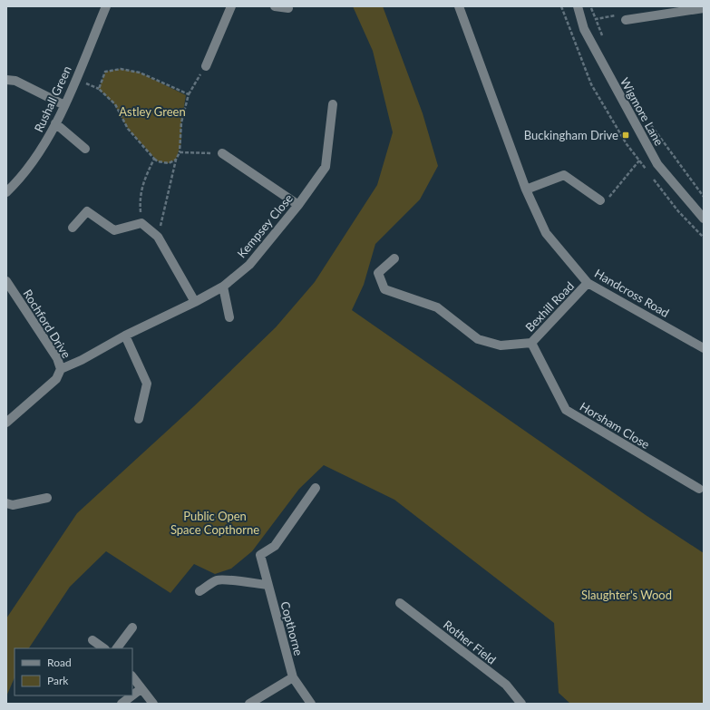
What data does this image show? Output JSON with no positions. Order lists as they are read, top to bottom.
{
  "streets": {
    "street": [
      "Rushall Green",
      "Wigmore Lane",
      "Kempsey Close",
      "Handcross Road",
      "Bexhill Road",
      "Rochford Drive",
      "Horsham Close",
      "Copthorne",
      "Rother Field"
    ]
  },
  "crossings": [
    ["Kempsey Close", "Rochford Drive"],
    ["Handcross Road", "Bexhill Road"],
    ["Bexhill Road", "Horsham Close"]
  ],
  "parks": ["Astley Green", "Public Open Space Copthorne", "Slaughter's Wood"],
  "places": {
    "transit": ["Buckingham Drive"]
  },
  "legend": ["Road", "Park"]
}
